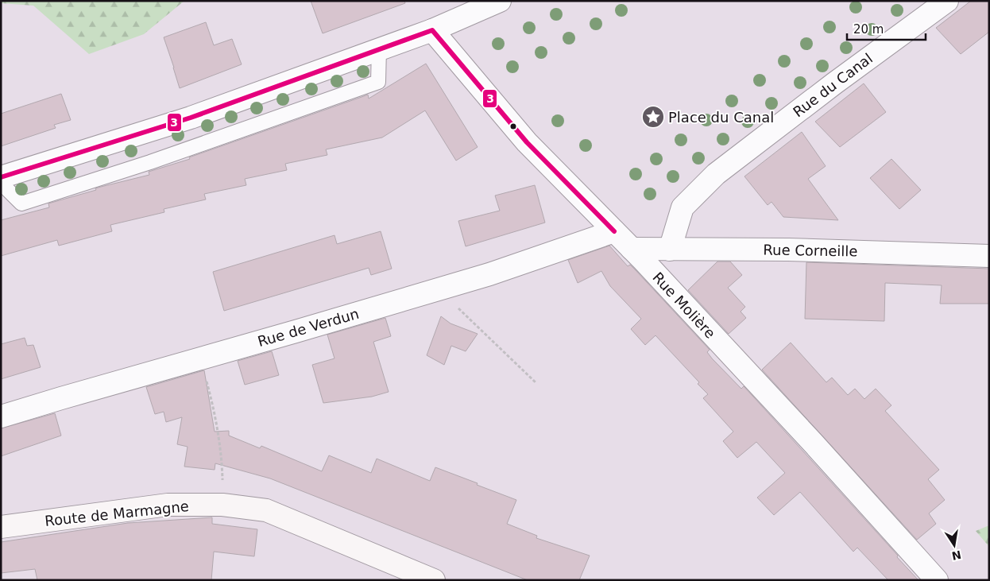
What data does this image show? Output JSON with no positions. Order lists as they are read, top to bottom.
{
  "streets": {
    "street": [
      "Rue du Canal",
      "Rue Corneille",
      "Rue Molière",
      "Rue de Verdun",
      "Route de Marmagne"
    ]
  },
  "crossings": [
    ["Rue du Canal", "Rue Corneille"],
    ["Rue Corneille", "Rue Molière"],
    ["Rue Molière", "Rue de Verdun"]
  ],
  "places": {
    "place": ["Place du Canal"]
  },
  "lines": ["transit line 3"],
  "scale_bar": "20 m",
  "north": "bottom"
}
